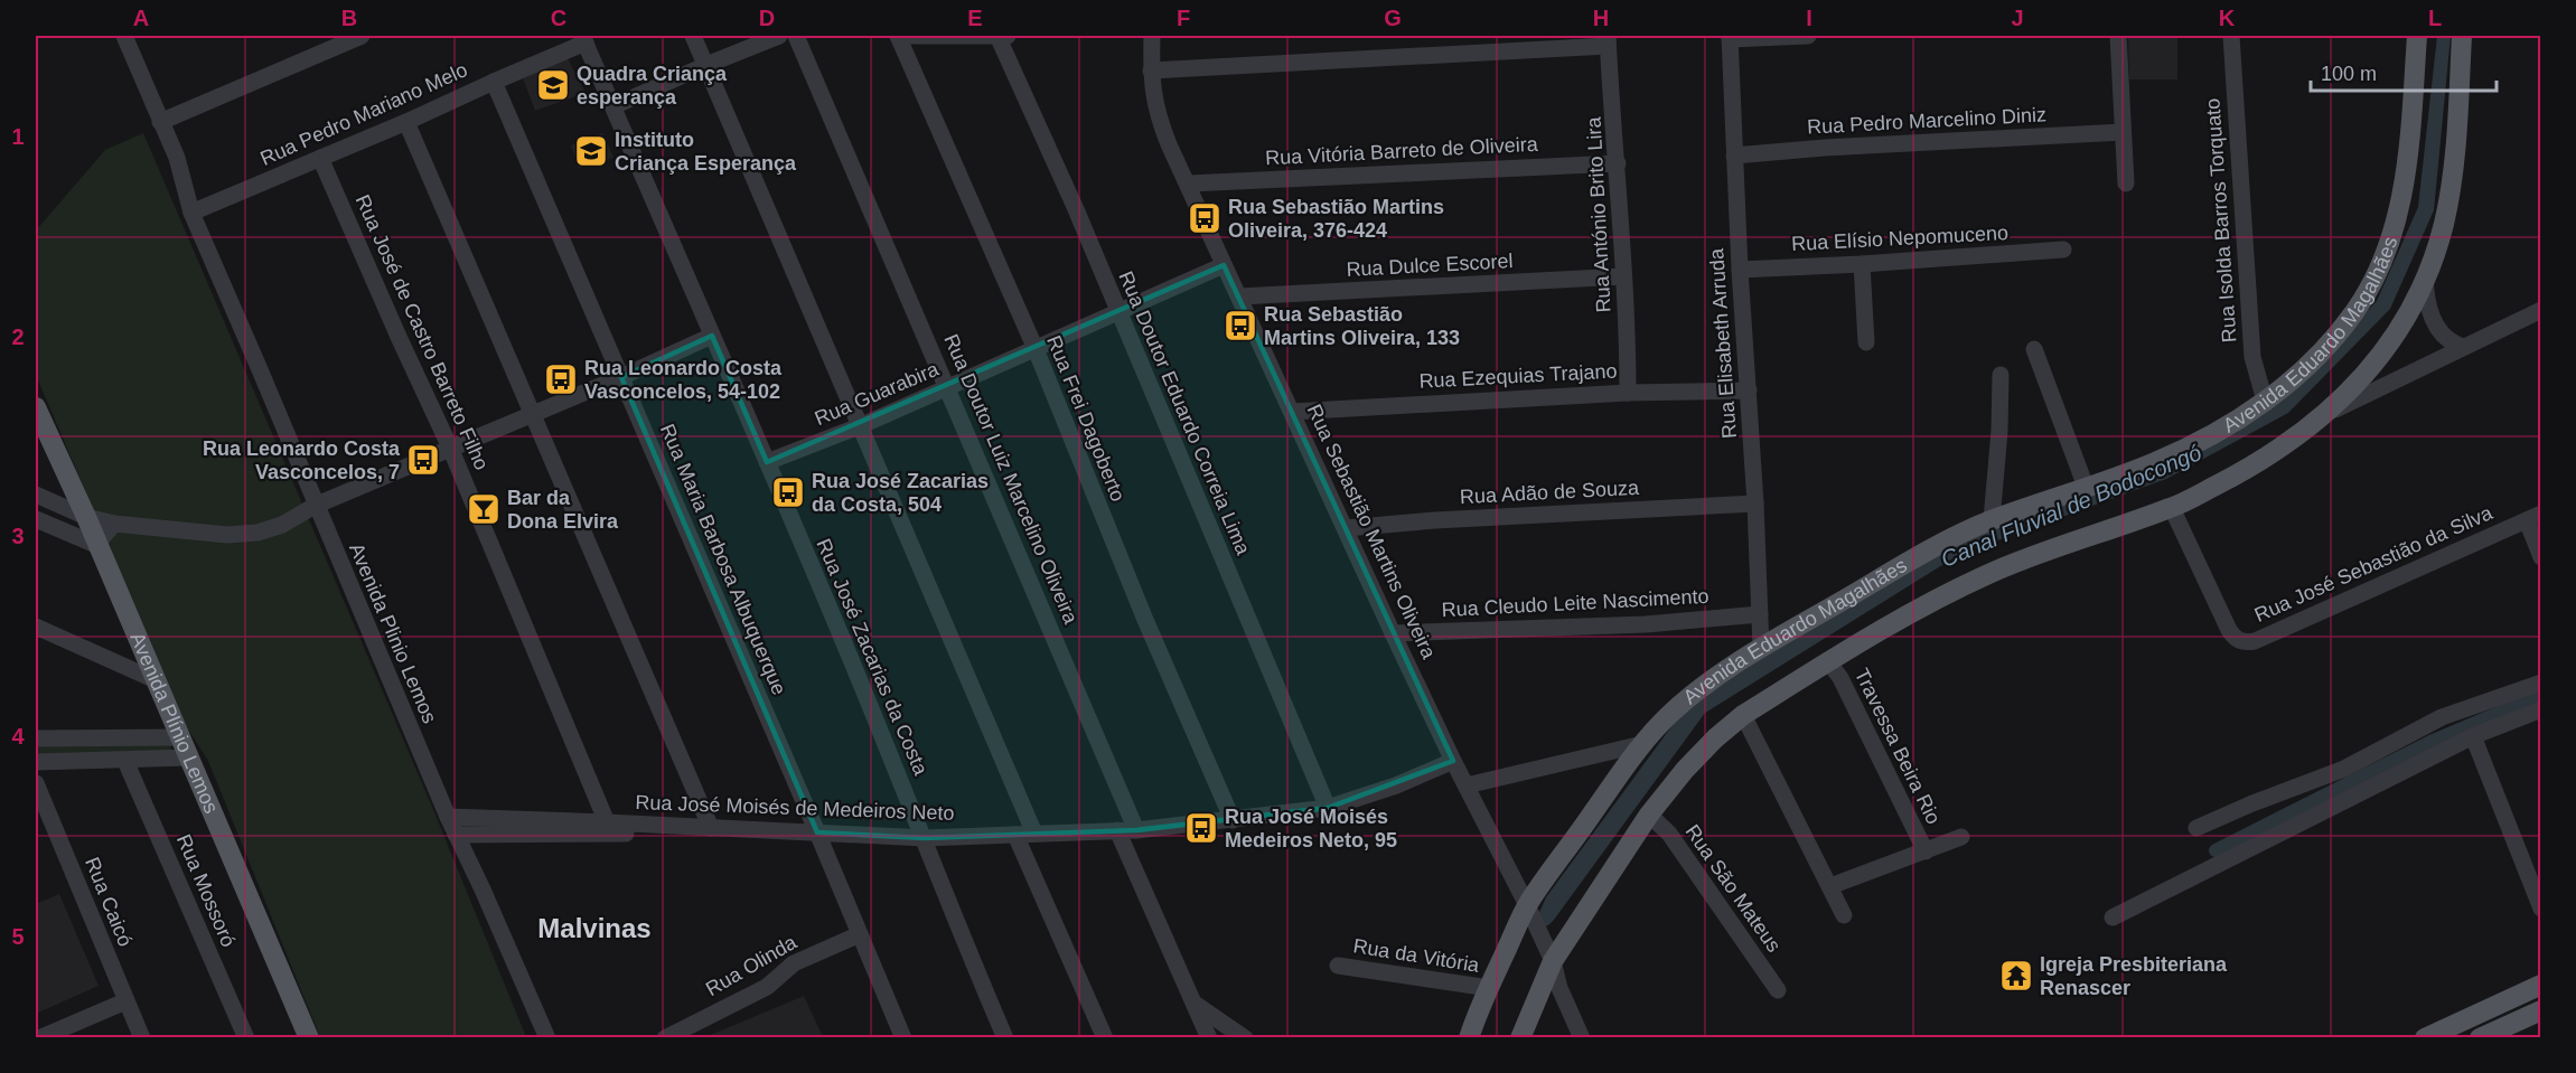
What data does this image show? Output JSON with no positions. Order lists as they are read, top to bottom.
{
  "streets": {
    "main road": ["Avenida Eduardo Magalhães", "Avenida Plínio Lemos"],
    "street": [
      "Rua Pedro Mariano Melo",
      "Rua Pedro Marcelino Diniz",
      "Rua Vitória Barreto de Oliveira",
      "Rua António Brito Lira",
      "Rua Isolda Barros Torquato",
      "Rua Elísio Nepomuceno",
      "Rua Dulce Escorel",
      "Rua José de Castro Barreto Filho",
      "Rua Elisabeth Arruda",
      "Rua Ezequias Trajano",
      "Rua Guarabira",
      "Rua Doutor Eduardo Correia Lima",
      "Rua Frei Dagoberto",
      "Rua Doutor Luiz Marcelino Oliveira",
      "Rua Adão de Souza",
      "Rua Sebastião Martins Oliveira",
      "Rua Maria Barbosa Albuquerque",
      "Rua José Sebastião da Silva",
      "Rua Cleudo Leite Nascimento",
      "Avenida Plinio Lemos",
      "Rua José Zacarias da Costa",
      "Travessa Beira Rio",
      "Rua José Moisés de Medeiros Neto",
      "Rua São Mateus",
      "Rua Mossoró",
      "Rua Caicó",
      "Rua da Vitória",
      "Rua Olinda"
    ]
  },
  "crossings": [
    ["Rua Pedro Mariano Melo", "Rua José de Castro Barreto Filho"],
    ["Rua Pedro Mariano Melo", "Rua Maria Barbosa Albuquerque"],
    ["Rua Pedro Mariano Melo", "Avenida Plinio Lemos"],
    ["Rua Pedro Mariano Melo", "Rua José Zacarias da Costa"],
    ["Rua Pedro Marcelino Diniz", "Rua Elisabeth Arruda"],
    ["Rua Vitória Barreto de Oliveira", "Rua António Brito Lira"],
    ["Rua Vitória Barreto de Oliveira", "Rua Sebastião Martins Oliveira"],
    ["Rua António Brito Lira", "Rua Dulce Escorel"],
    ["Rua António Brito Lira", "Rua Ezequias Trajano"],
    ["Rua Isolda Barros Torquato", "Avenida Eduardo Magalhães"],
    ["Rua Elísio Nepomuceno", "Rua Elisabeth Arruda"],
    ["Rua Dulce Escorel", "Rua Sebastião Martins Oliveira"],
    ["Avenida Eduardo Magalhães", "Rua Elisabeth Arruda"],
    ["Avenida Eduardo Magalhães", "Rua Sebastião Martins Oliveira"],
    ["Avenida Eduardo Magalhães", "Rua José Sebastião da Silva"],
    ["Avenida Eduardo Magalhães", "Travessa Beira Rio"],
    ["Avenida Eduardo Magalhães", "Rua São Mateus"],
    ["Avenida Eduardo Magalhães", "Rua da Vitória"],
    ["Rua José de Castro Barreto Filho", "Rua José Moisés de Medeiros Neto"],
    ["Rua Elisabeth Arruda", "Rua Ezequias Trajano"],
    ["Rua Elisabeth Arruda", "Rua Adão de Souza"],
    ["Rua Elisabeth Arruda", "Rua Cleudo Leite Nascimento"],
    ["Rua Ezequias Trajano", "Rua Sebastião Martins Oliveira"],
    ["Rua Guarabira", "Rua Doutor Eduardo Correia Lima"],
    ["Rua Guarabira", "Rua Frei Dagoberto"],
    ["Rua Guarabira", "Rua Doutor Luiz Marcelino Oliveira"],
    ["Rua Guarabira", "Rua Sebastião Martins Oliveira"],
    ["Rua Guarabira", "Rua José Zacarias da Costa"],
    ["Rua Doutor Eduardo Correia Lima", "Rua José Moisés de Medeiros Neto"],
    ["Rua Frei Dagoberto", "Rua José Moisés de Medeiros Neto"],
    ["Rua Doutor Luiz Marcelino Oliveira", "Rua José Moisés de Medeiros Neto"],
    ["Rua Adão de Souza", "Rua Sebastião Martins Oliveira"],
    ["Rua Sebastião Martins Oliveira", "Rua Cleudo Leite Nascimento"],
    ["Rua Sebastião Martins Oliveira", "Rua José Moisés de Medeiros Neto"],
    ["Rua Maria Barbosa Albuquerque", "Rua José Moisés de Medeiros Neto"],
    ["Rua Maria Barbosa Albuquerque", "Rua Olinda"],
    ["Avenida Plinio Lemos", "Rua José Moisés de Medeiros Neto"],
    ["Rua José Zacarias da Costa", "Rua José Moisés de Medeiros Neto"]
  ],
  "districts": ["Malvinas"],
  "water": ["Canal Fluvial de Bodocongó"],
  "places": {
    "school or university": ["Quadra Criança esperança", "Instituto Criança Esperança"],
    "bus stop": [
      "Rua Sebastião Martins Oliveira, 376-424",
      "Rua Sebastião Martins Oliveira, 133",
      "Rua Leonardo Costa Vasconcelos, 54-102",
      "Rua Leonardo Costa Vasconcelos, 7",
      "Rua José Zacarias da Costa, 504",
      "Rua José Moisés Medeiros Neto, 95"
    ],
    "bar": ["Bar da Dona Elvira"],
    "temple": ["Igreja Presbiteriana Renascer"]
  },
  "scale_bar": "100 m",
  "grid": {
    "columns": [
      "A",
      "B",
      "C",
      "D",
      "E",
      "F",
      "G",
      "H",
      "I",
      "J",
      "K",
      "L"
    ],
    "rows": [
      "1",
      "2",
      "3",
      "4",
      "5"
    ]
  }
}
